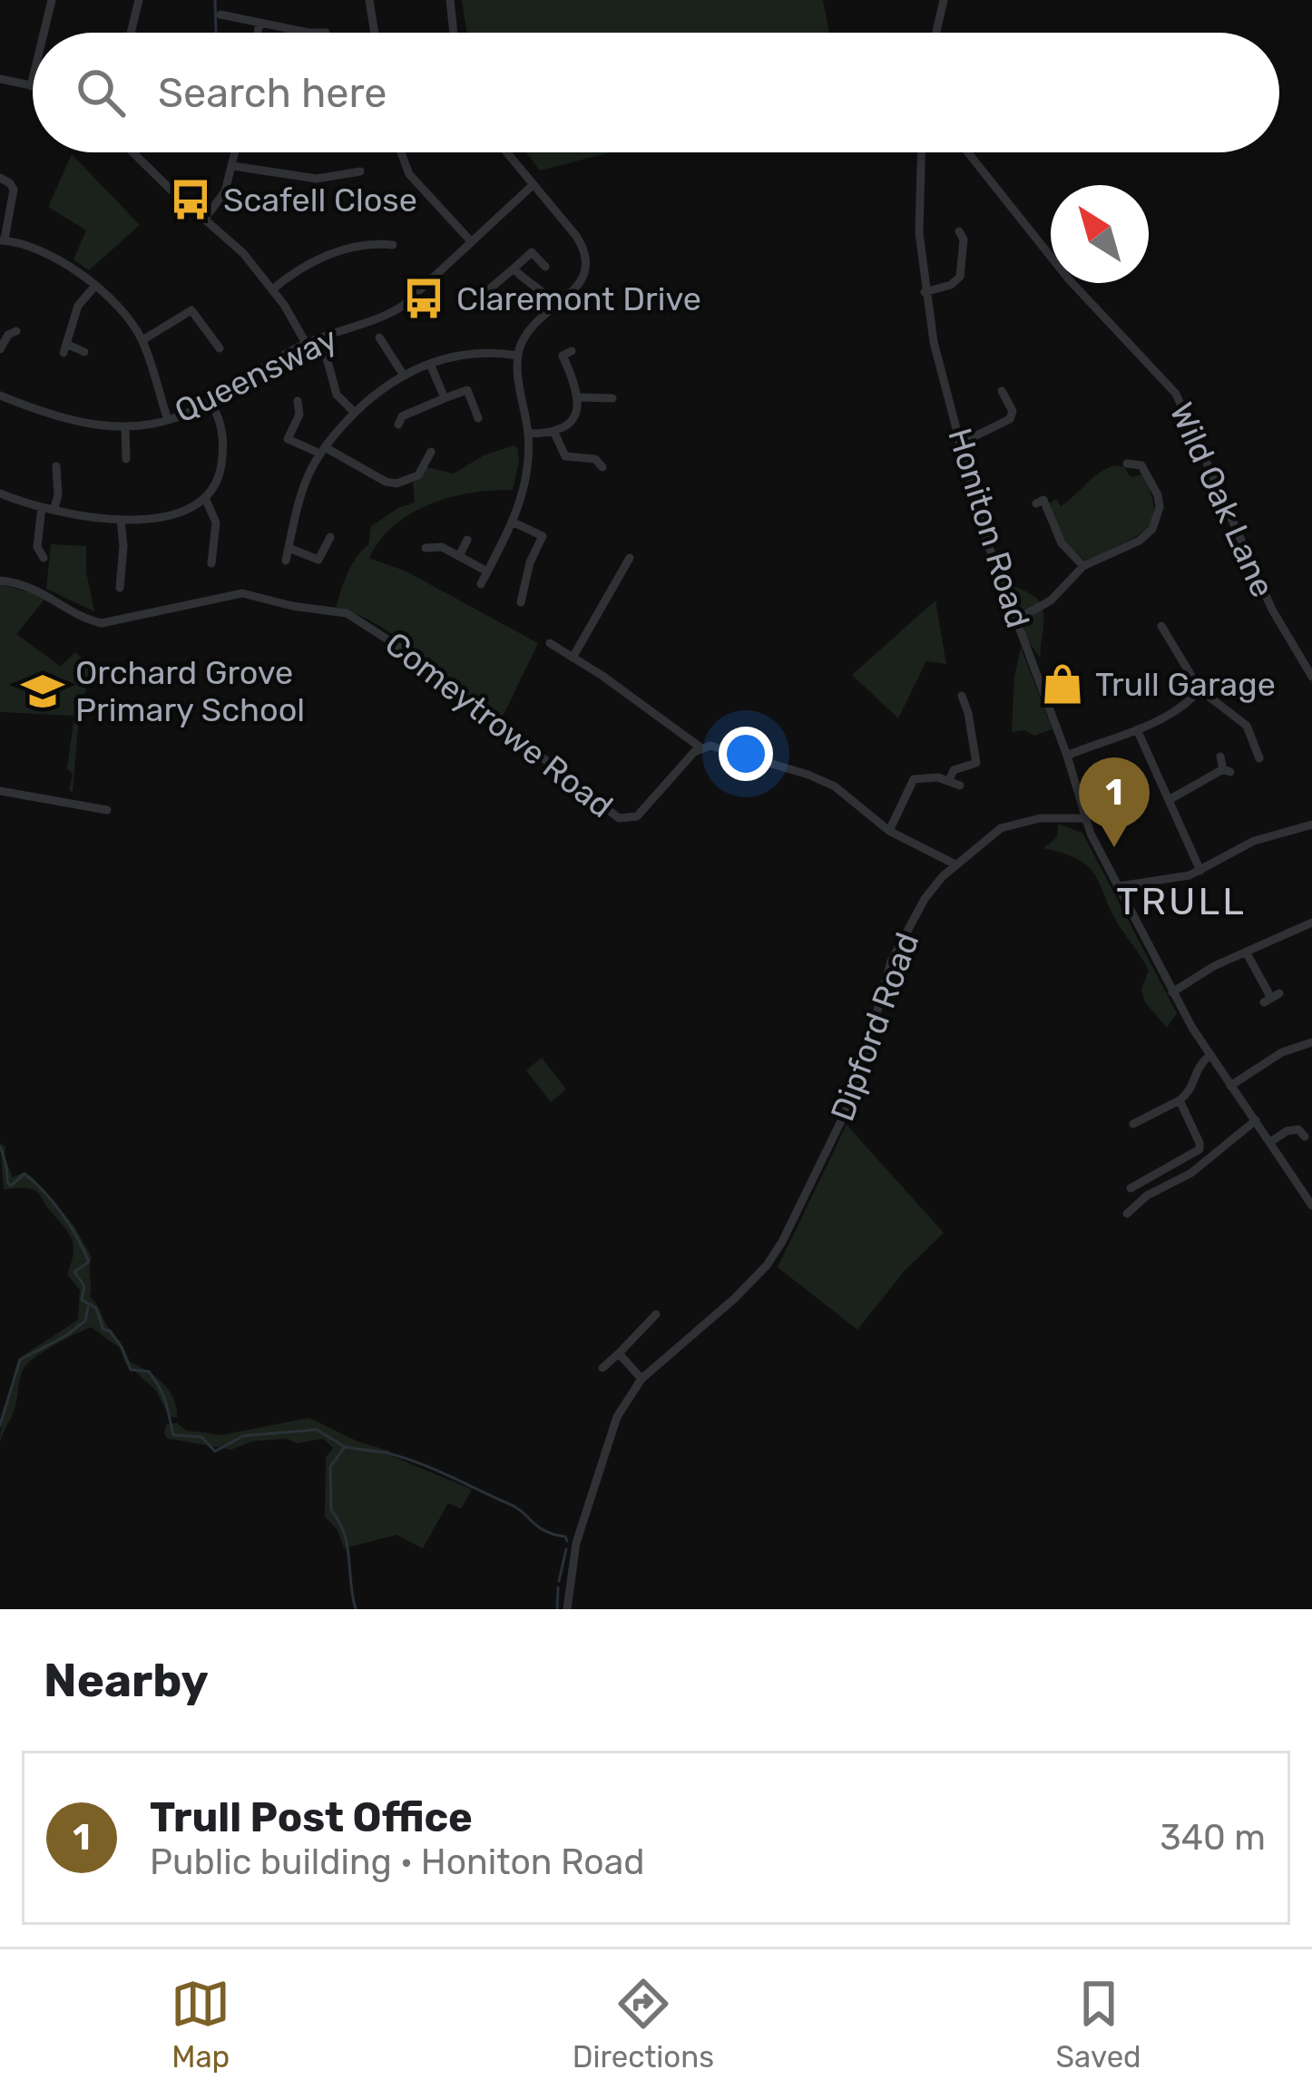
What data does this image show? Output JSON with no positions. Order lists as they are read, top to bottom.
{
  "streets": {
    "street": [
      "Queensway",
      "Wild Oak Lane",
      "Honiton Road",
      "Comeytrowe Road",
      "Dipford Road"
    ]
  },
  "crossings": [
    ["Honiton Road", "Dipford Road"]
  ],
  "districts": ["TRULL"],
  "places": {
    "bus stop": ["Scafell Close", "Claremont Drive"],
    "shop": ["Trull Garage"],
    "school or university": ["Orchard Grove Primary School"]
  },
  "north": "top left",
  "page": {
    "search": "Search here",
    "pins": "1",
    "heading": "Nearby",
    "list": [
      {
        "mark": "1",
        "name": "Trull Post Office",
        "note": "Public building · Honiton Road",
        "value": "340 m"
      }
    ],
    "nav": ["Map", "Directions", "Saved"]
  }
}
